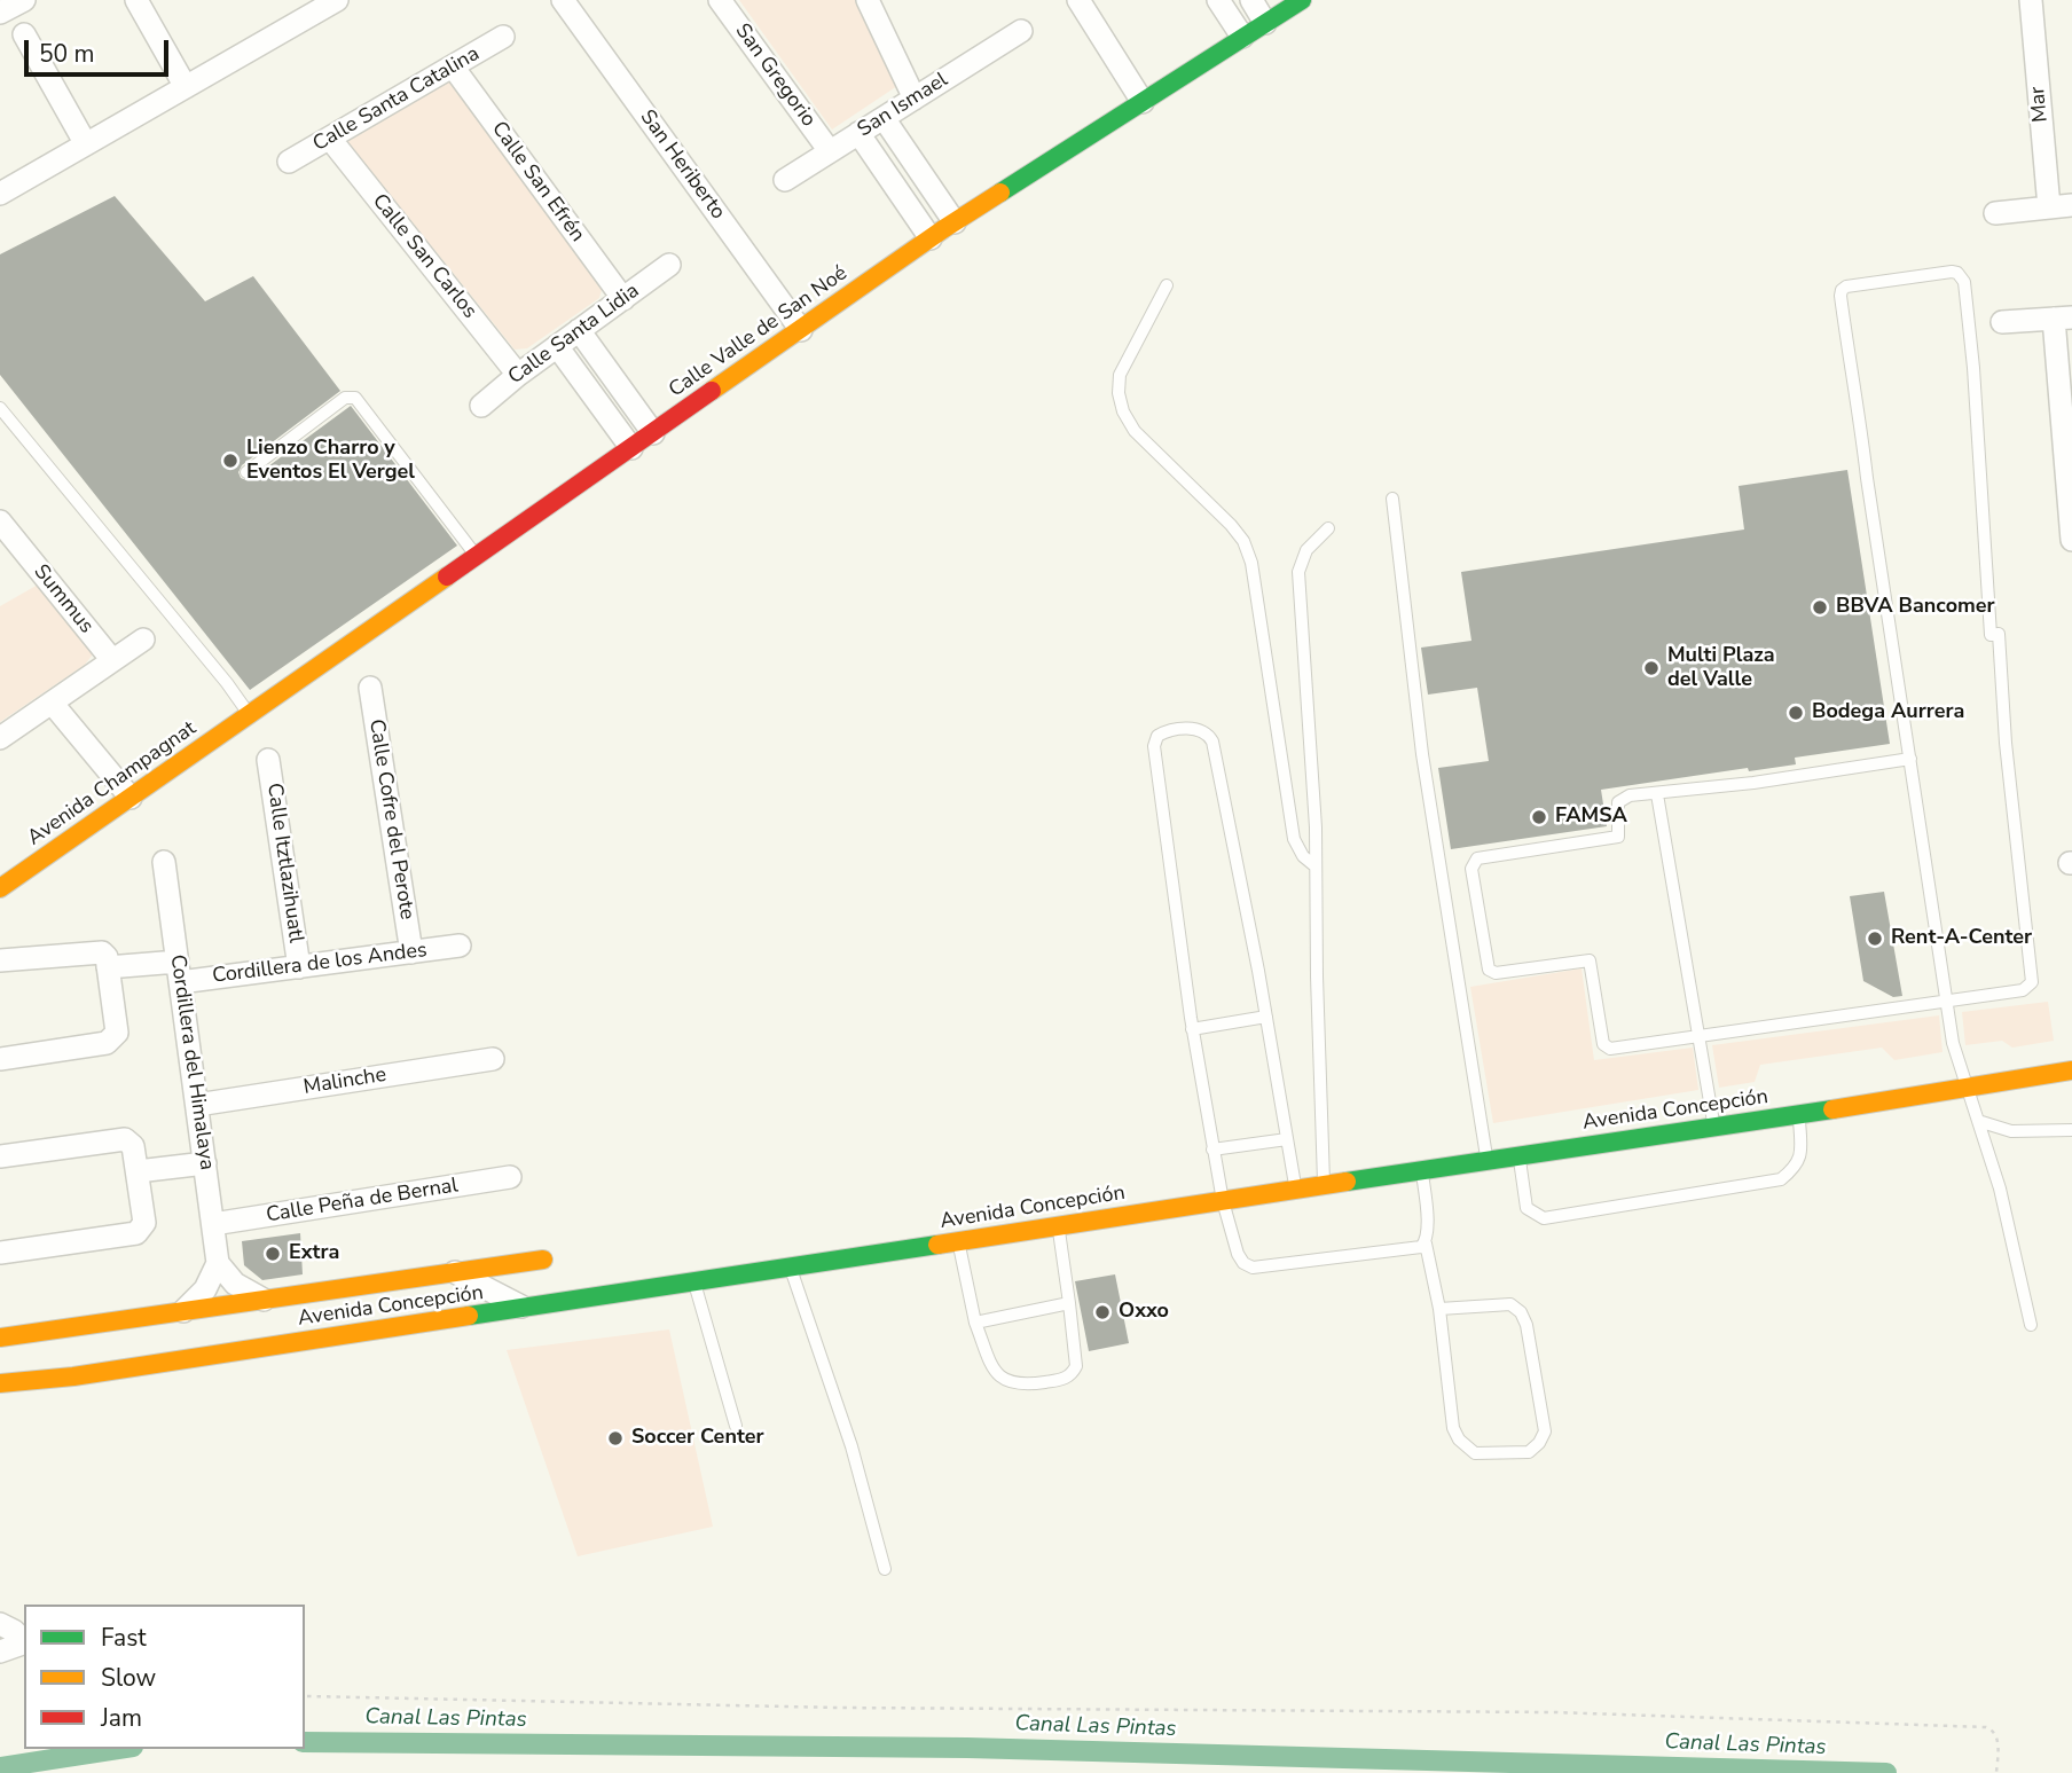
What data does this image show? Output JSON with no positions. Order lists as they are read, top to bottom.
{
  "streets": {
    "street": [
      "San Gregorio",
      "Calle Santa Catalina",
      "Mar",
      "San Ismael",
      "San Heriberto",
      "Calle San Efrén",
      "Calle San Carlos",
      "Calle Valle de San Noé",
      "Calle Santa Lidia",
      "Summus",
      "Avenida Champagnat",
      "Calle Cofre del Perote",
      "Calle Itztlazihuatl",
      "Cordillera de los Andes",
      "Cordillera del Himalaya",
      "Malinche",
      "Avenida Concepción",
      "Calle Peña de Bernal"
    ]
  },
  "crossings": [
    ["San Gregorio", "San Ismael"],
    ["Calle Santa Catalina", "Calle San Efrén"],
    ["Calle Santa Catalina", "Calle San Carlos"],
    ["San Heriberto", "Calle Valle de San Noé"],
    ["Calle San Efrén", "Calle Santa Lidia"],
    ["Calle San Carlos", "Calle Santa Lidia"],
    ["Calle Valle de San Noé", "Avenida Champagnat"],
    ["Calle Cofre del Perote", "Cordillera de los Andes"],
    ["Calle Itztlazihuatl", "Cordillera de los Andes"],
    ["Cordillera de los Andes", "Cordillera del Himalaya"],
    ["Cordillera del Himalaya", "Malinche"],
    ["Cordillera del Himalaya", "Calle Peña de Bernal"]
  ],
  "water": ["Canal Las Pintas"],
  "places": [
    "Lienzo Charro y Eventos El Vergel",
    "BBVA Bancomer",
    "Multi Plaza del Valle",
    "Bodega Aurrera",
    "FAMSA",
    "Rent-A-Center",
    "Extra",
    "Oxxo",
    "Soccer Center"
  ],
  "legend": ["Fast", "Slow", "Jam"],
  "scale_bar": "50 m"
}
